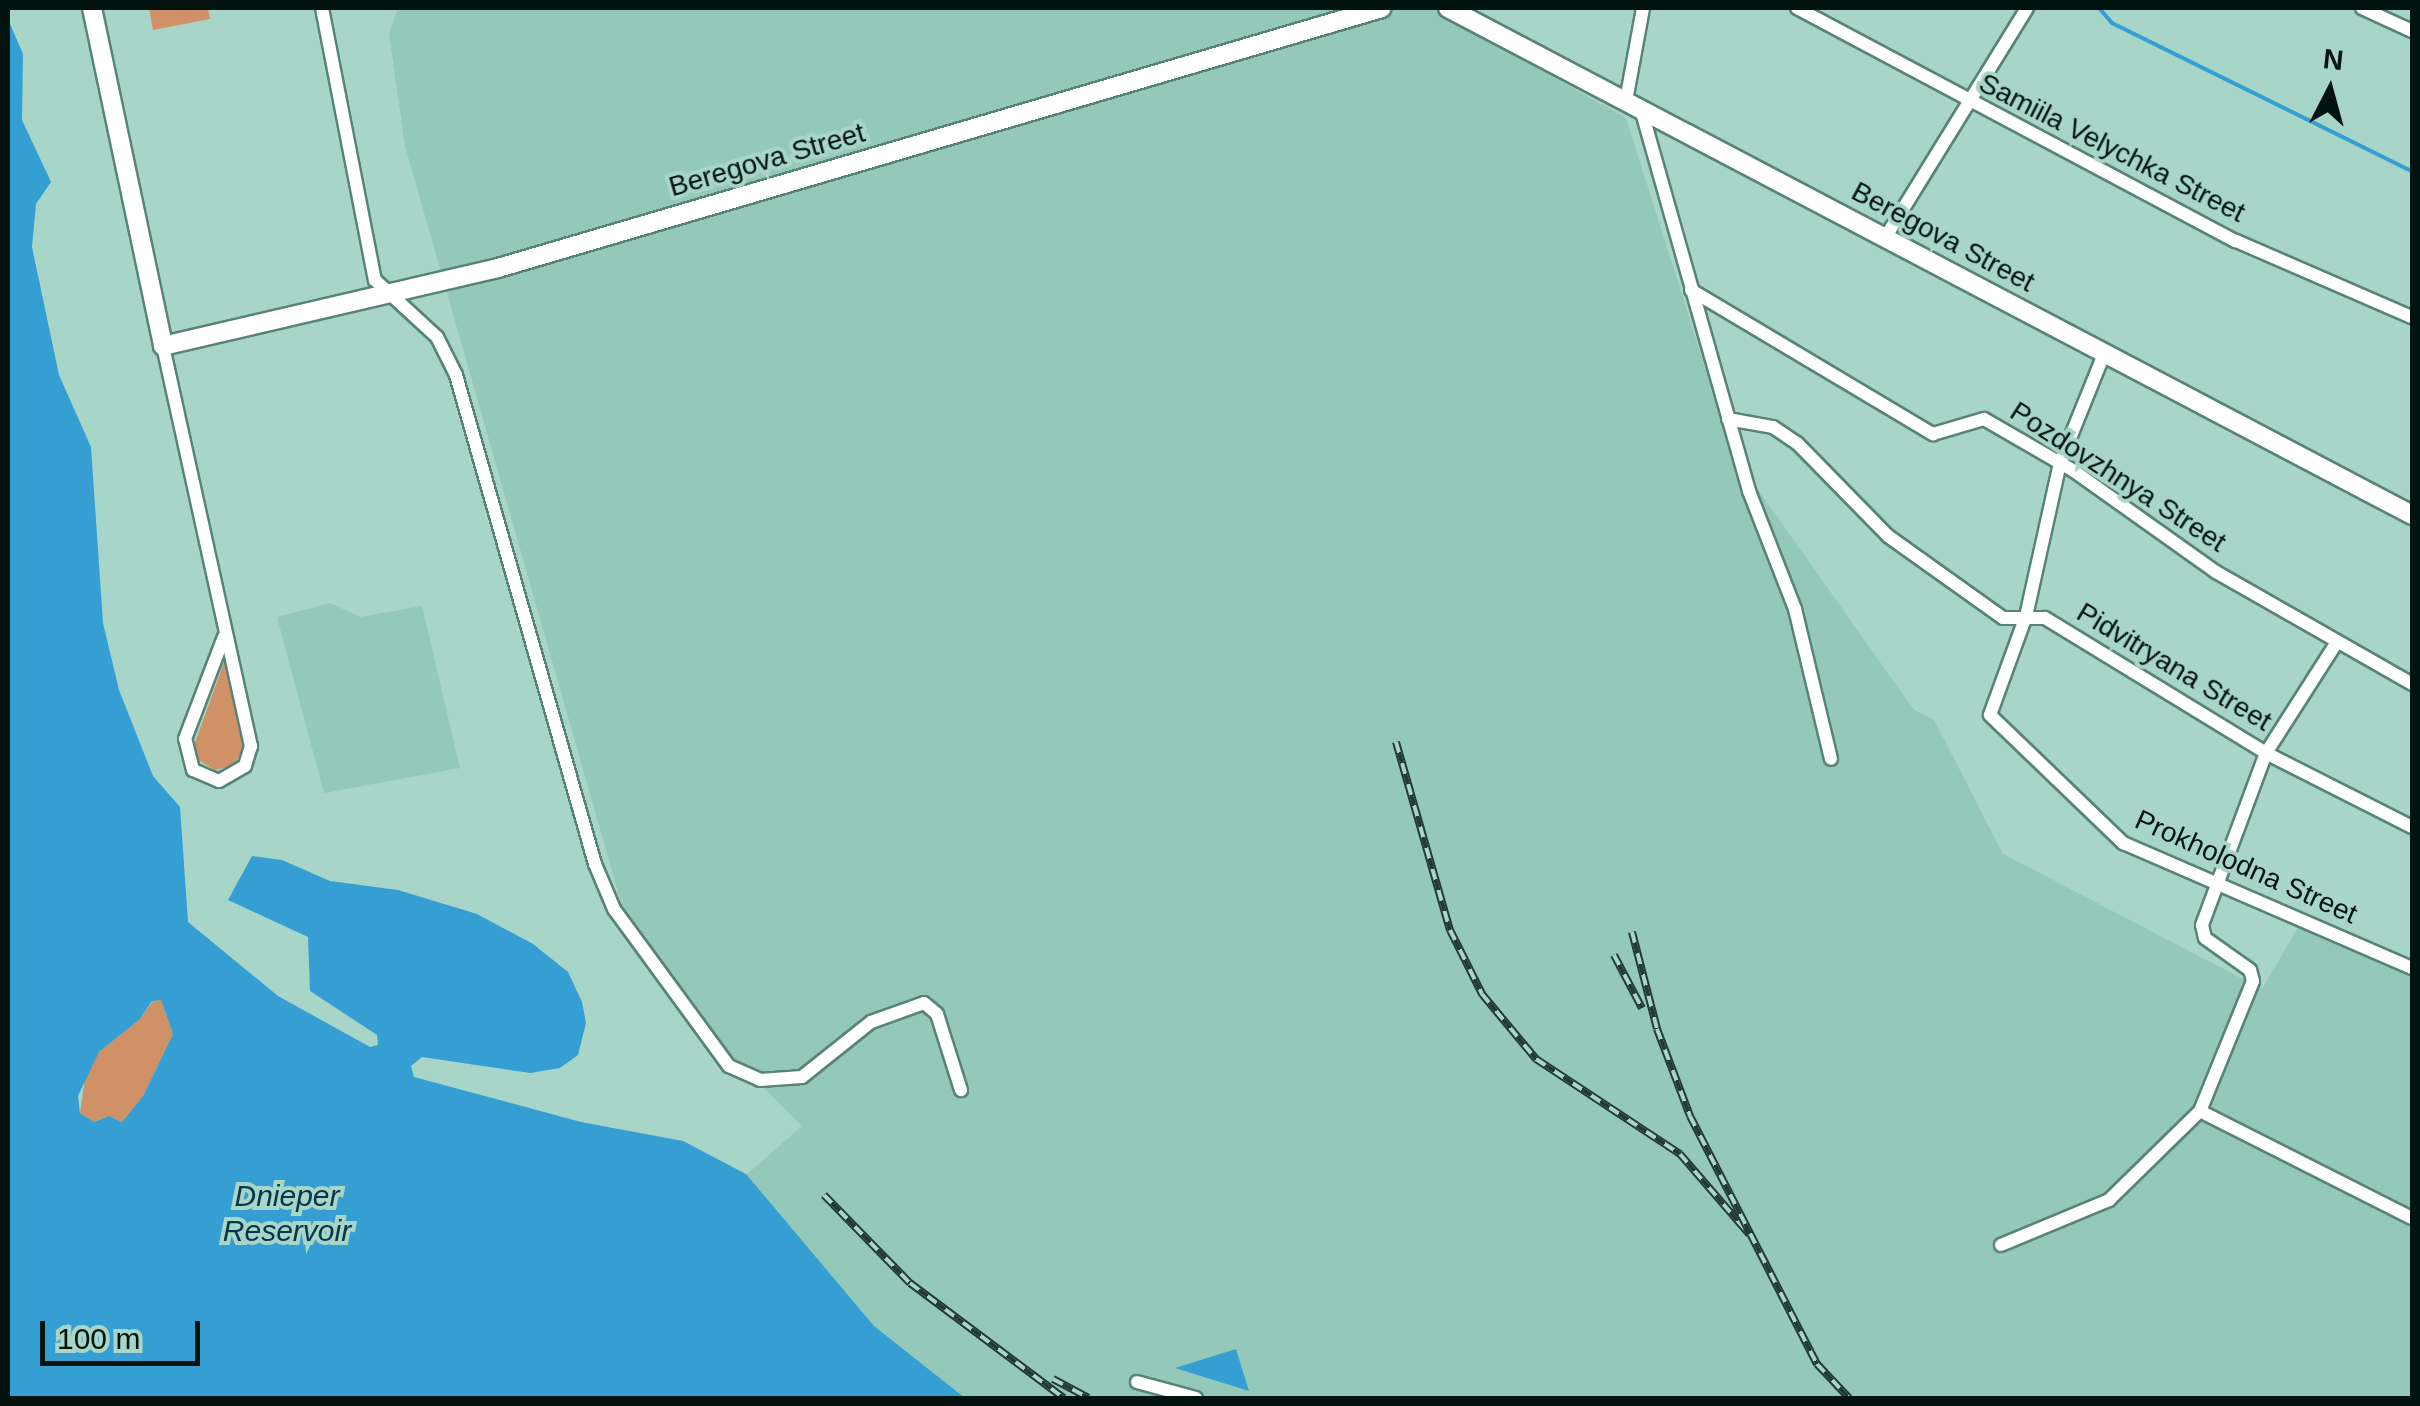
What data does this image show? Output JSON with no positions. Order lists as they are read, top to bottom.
{
  "streets": {
    "street": [
      "Samiila Velychka Street",
      "Beregova Street",
      "Pozdovzhnya Street",
      "Pidvitryana Street",
      "Prokholodna Street"
    ]
  },
  "crossings": [
    ["Pidvitryana Street", "Prokholodna Street"]
  ],
  "water": ["Dnieper Reservoir"],
  "scale_bar": "100 m",
  "north": "top"
}
